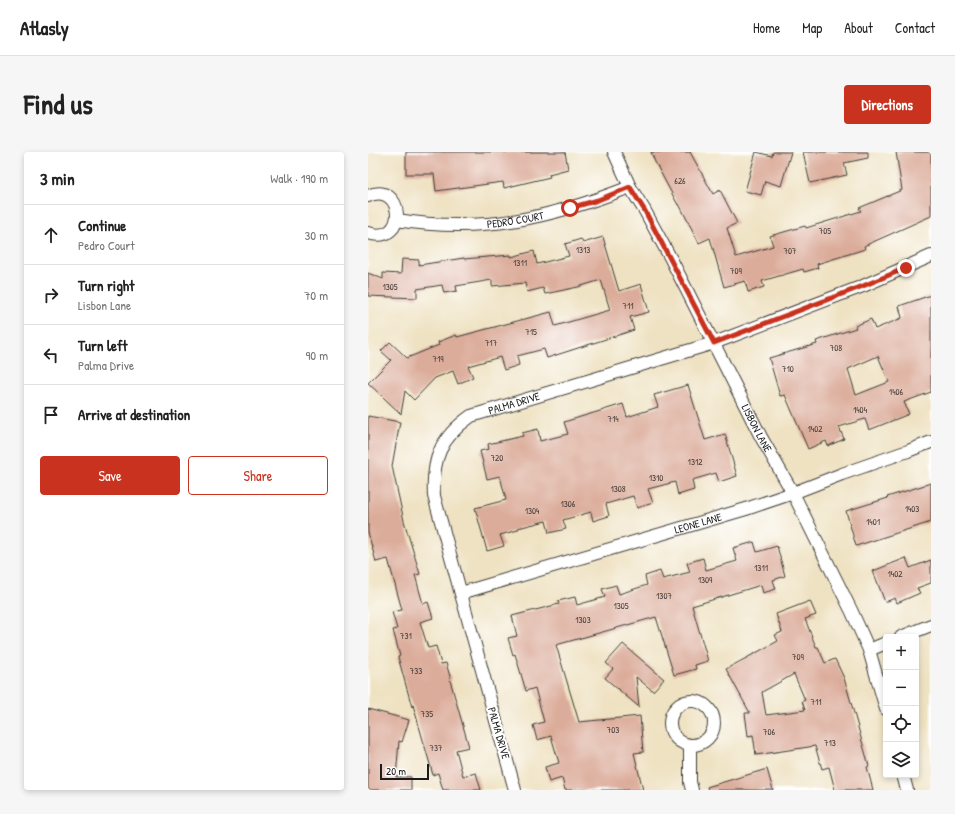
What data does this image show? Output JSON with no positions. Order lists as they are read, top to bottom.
{
  "streets": {
    "street": [
      "PEDRO COURT",
      "PALMA DRIVE",
      "LISBON LANE",
      "LEONE LANE"
    ]
  },
  "crossings": [
    ["PEDRO COURT", "LISBON LANE"],
    ["PALMA DRIVE", "LISBON LANE"],
    ["PALMA DRIVE", "LEONE LANE"],
    ["LISBON LANE", "LEONE LANE"]
  ],
  "house_numbers": [
    "626",
    "705",
    "1313",
    "707",
    "1311",
    "709",
    "1305",
    "711",
    "715",
    "717",
    "708",
    "719",
    "710",
    "1406",
    "1404",
    "714",
    "1402",
    "720",
    "1312",
    "1310",
    "1308",
    "1306",
    "1403",
    "1304",
    "1401",
    "1311",
    "1402",
    "1309",
    "1307",
    "1305",
    "1303",
    "731",
    "709",
    "733",
    "711",
    "735",
    "703",
    "706",
    "713",
    "737"
  ],
  "scale_bar": "20 m",
  "page": {
    "header": "Atlasly",
    "nav": [
      "Home",
      "Map",
      "About",
      "Contact"
    ],
    "title": "Find us",
    "buttons": [
      "Directions",
      ["Save", "Share"]
    ],
    "heading": ["3 min", "Walk · 190 m"],
    "list": [
      ["Continue", "Pedro Court", "30 m"],
      ["Turn right", "Lisbon Lane", "70 m"],
      ["Turn left", "Palma Drive", "90 m"],
      "Arrive at destination"
    ],
    "map_buttons": ["+", "−"],
    "scale": "20 m"
  }
}
